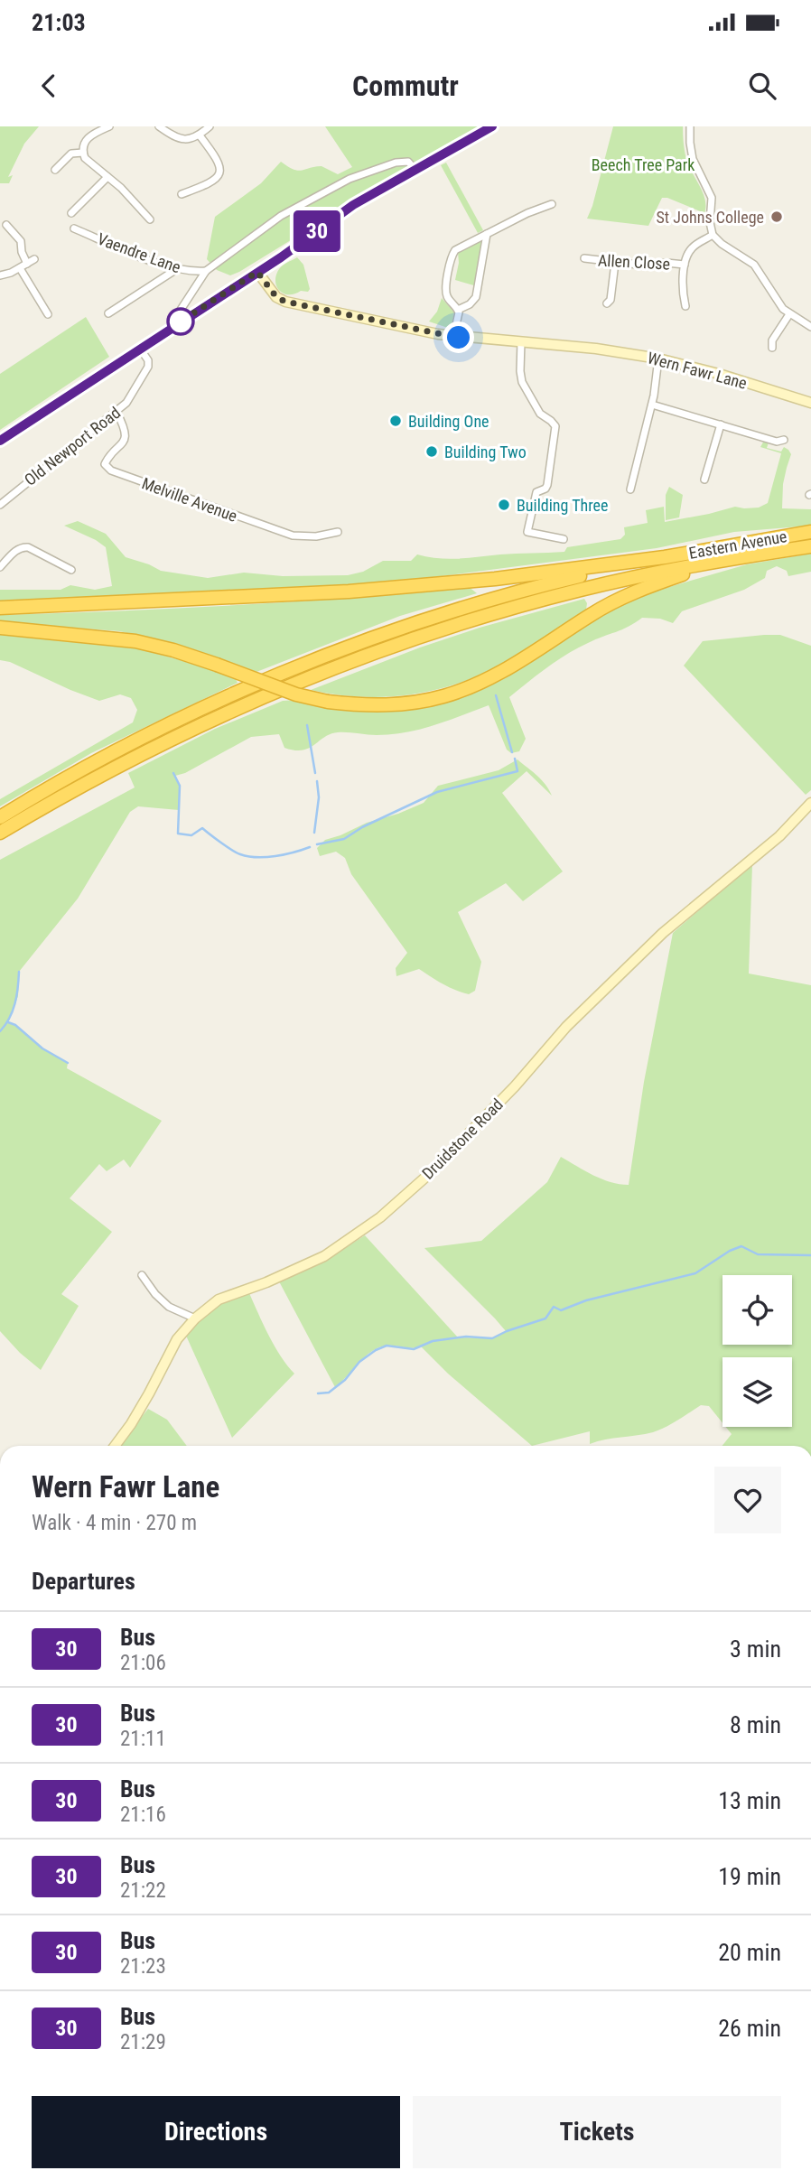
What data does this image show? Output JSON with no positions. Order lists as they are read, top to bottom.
{
  "streets": {
    "highway": ["Eastern Avenue"],
    "street": [
      "Vaendre Lane",
      "Allen Close",
      "Wern Fawr Lane",
      "Old Newport Road",
      "Melville Avenue",
      "Druidstone Road"
    ]
  },
  "crossings": [
    ["Old Newport Road", "Melville Avenue"]
  ],
  "parks": ["Beech Tree Park"],
  "places": [
    "St Johns College",
    "Building One",
    "Building Two",
    "Building Three"
  ],
  "lines": ["bus line 30"],
  "page": {
    "status": "21:03",
    "header": "Commutr",
    "on_map": "30",
    "heading": [
      ["Wern Fawr Lane", "Walk · 4 min · 270 m"],
      "Departures"
    ],
    "list": [
      {
        "mark": "30",
        "name": "Bus",
        "note": "21:06",
        "value": "3 min"
      },
      {
        "mark": "30",
        "name": "Bus",
        "note": "21:11",
        "value": "8 min"
      },
      {
        "mark": "30",
        "name": "Bus",
        "note": "21:16",
        "value": "13 min"
      },
      {
        "mark": "30",
        "name": "Bus",
        "note": "21:22",
        "value": "19 min"
      },
      {
        "mark": "30",
        "name": "Bus",
        "note": "21:23",
        "value": "20 min"
      },
      {
        "mark": "30",
        "name": "Bus",
        "note": "21:29",
        "value": "26 min"
      }
    ],
    "buttons": ["Directions", "Tickets"]
  }
}
